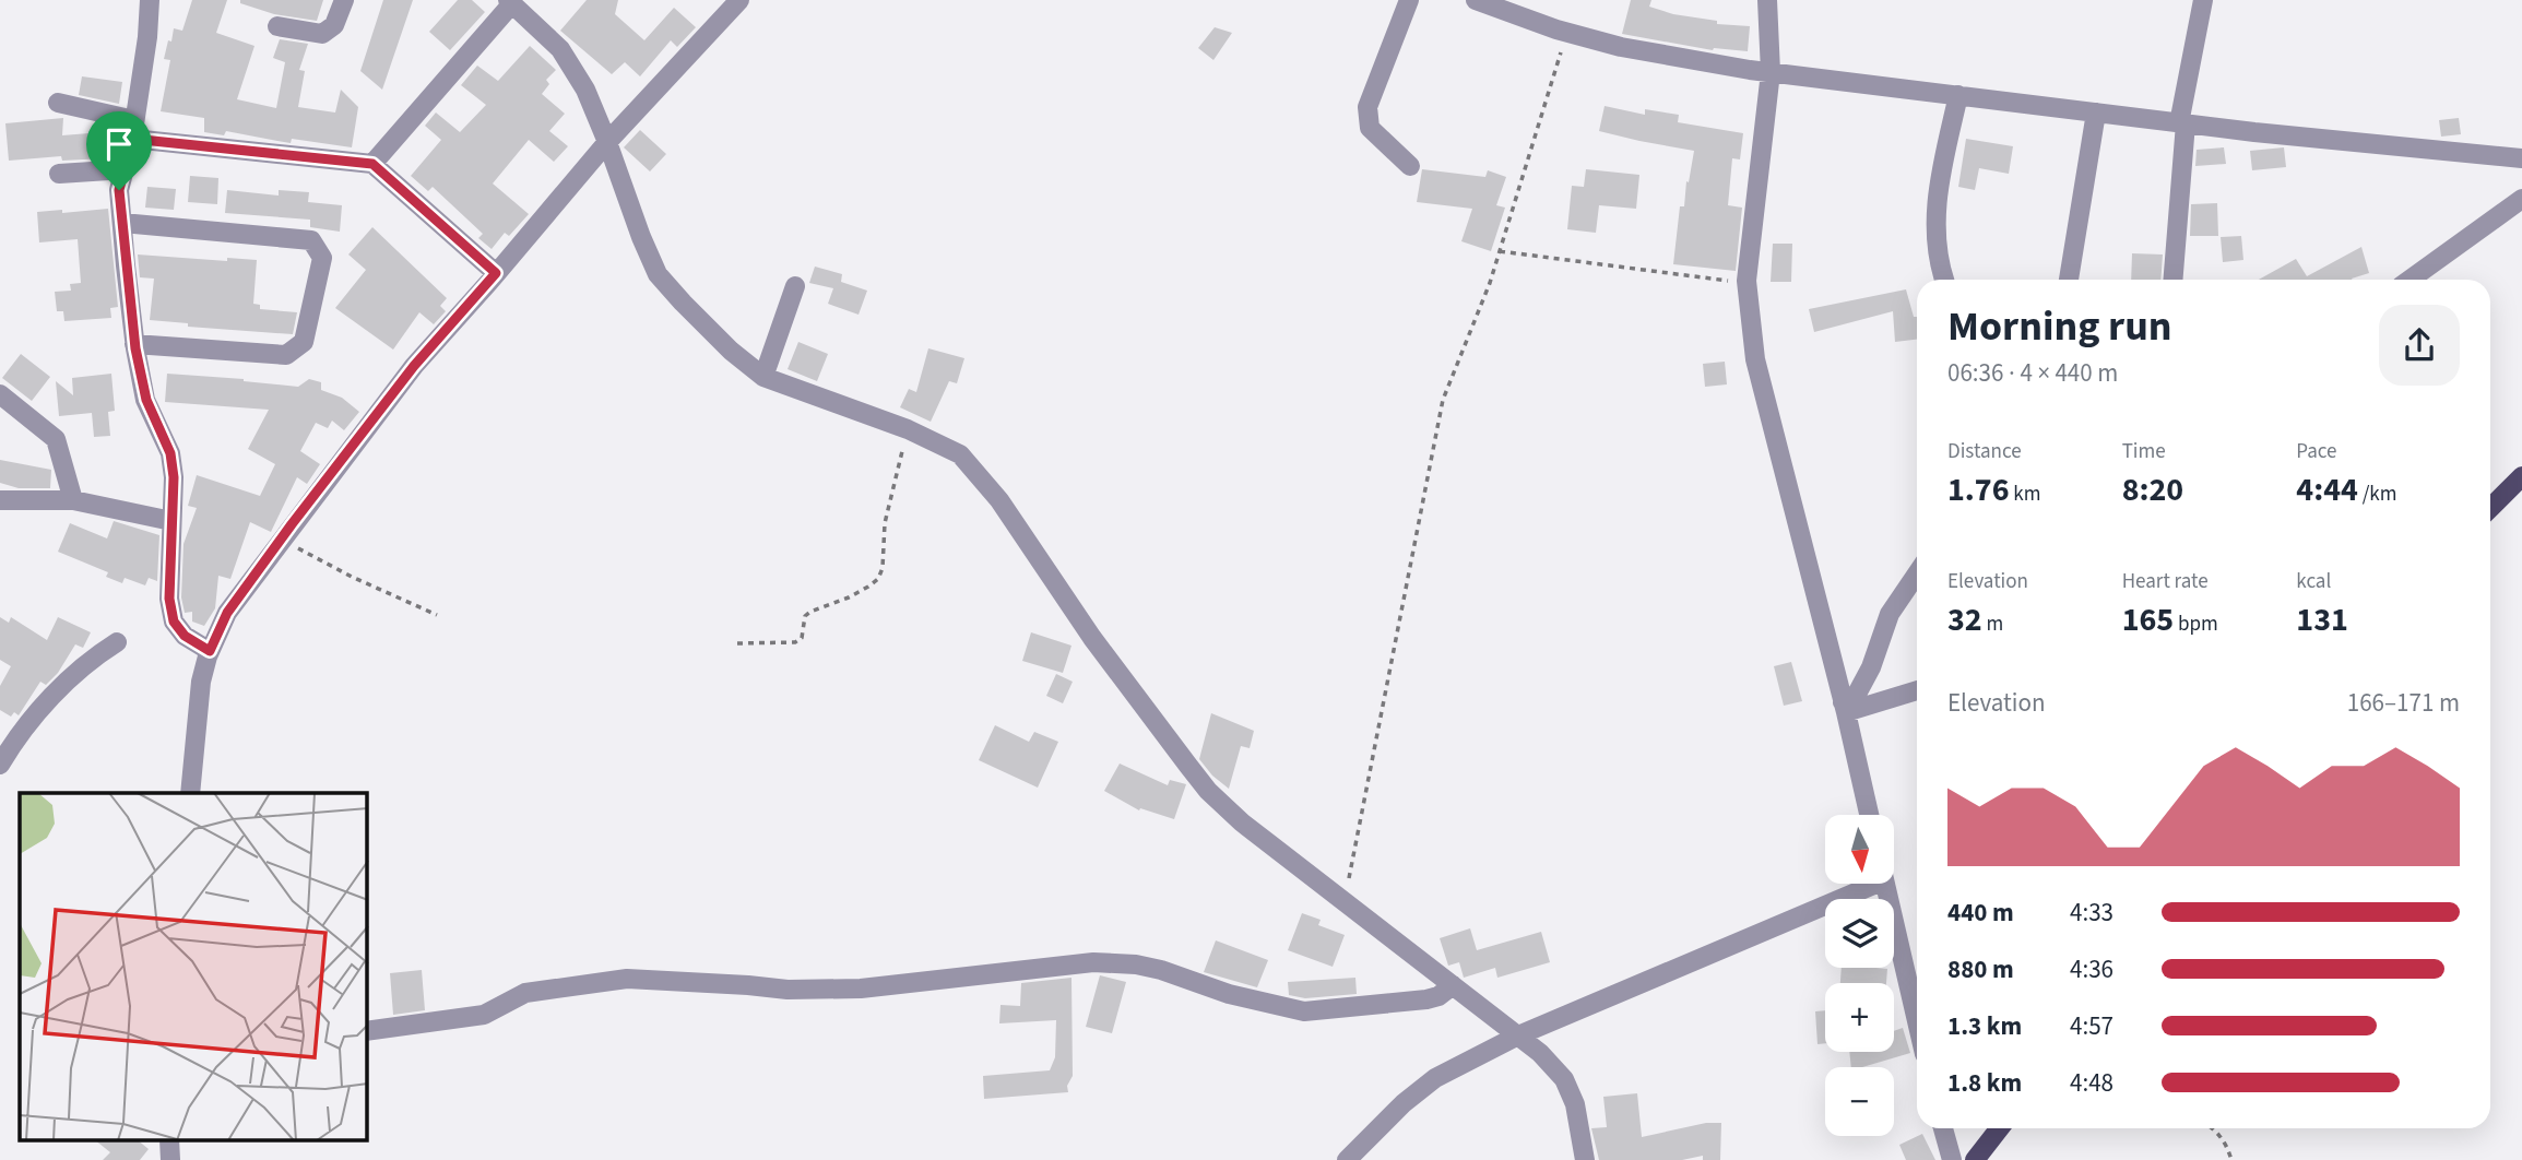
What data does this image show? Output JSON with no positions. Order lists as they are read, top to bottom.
{
  "north": "bottom",
  "page": {
    "heading": ["Morning run", "06:36 · 4 × 440 m"],
    "stats": [
      ["Distance", "1.76 km"],
      ["Time", "8:20"],
      ["Pace", "4:44 /km"],
      ["Elevation", "32 m"],
      ["Heart rate", "165 bpm"],
      ["kcal", "131"]
    ],
    "chart": ["Elevation", "166–171 m"],
    "map_buttons": ["+", "−"],
    "list": [
      {
        "name": "440 m",
        "note": "4:33"
      },
      {
        "name": "880 m",
        "note": "4:36"
      },
      {
        "name": "1.3 km",
        "note": "4:57"
      },
      {
        "name": "1.8 km",
        "note": "4:48"
      }
    ]
  }
}
